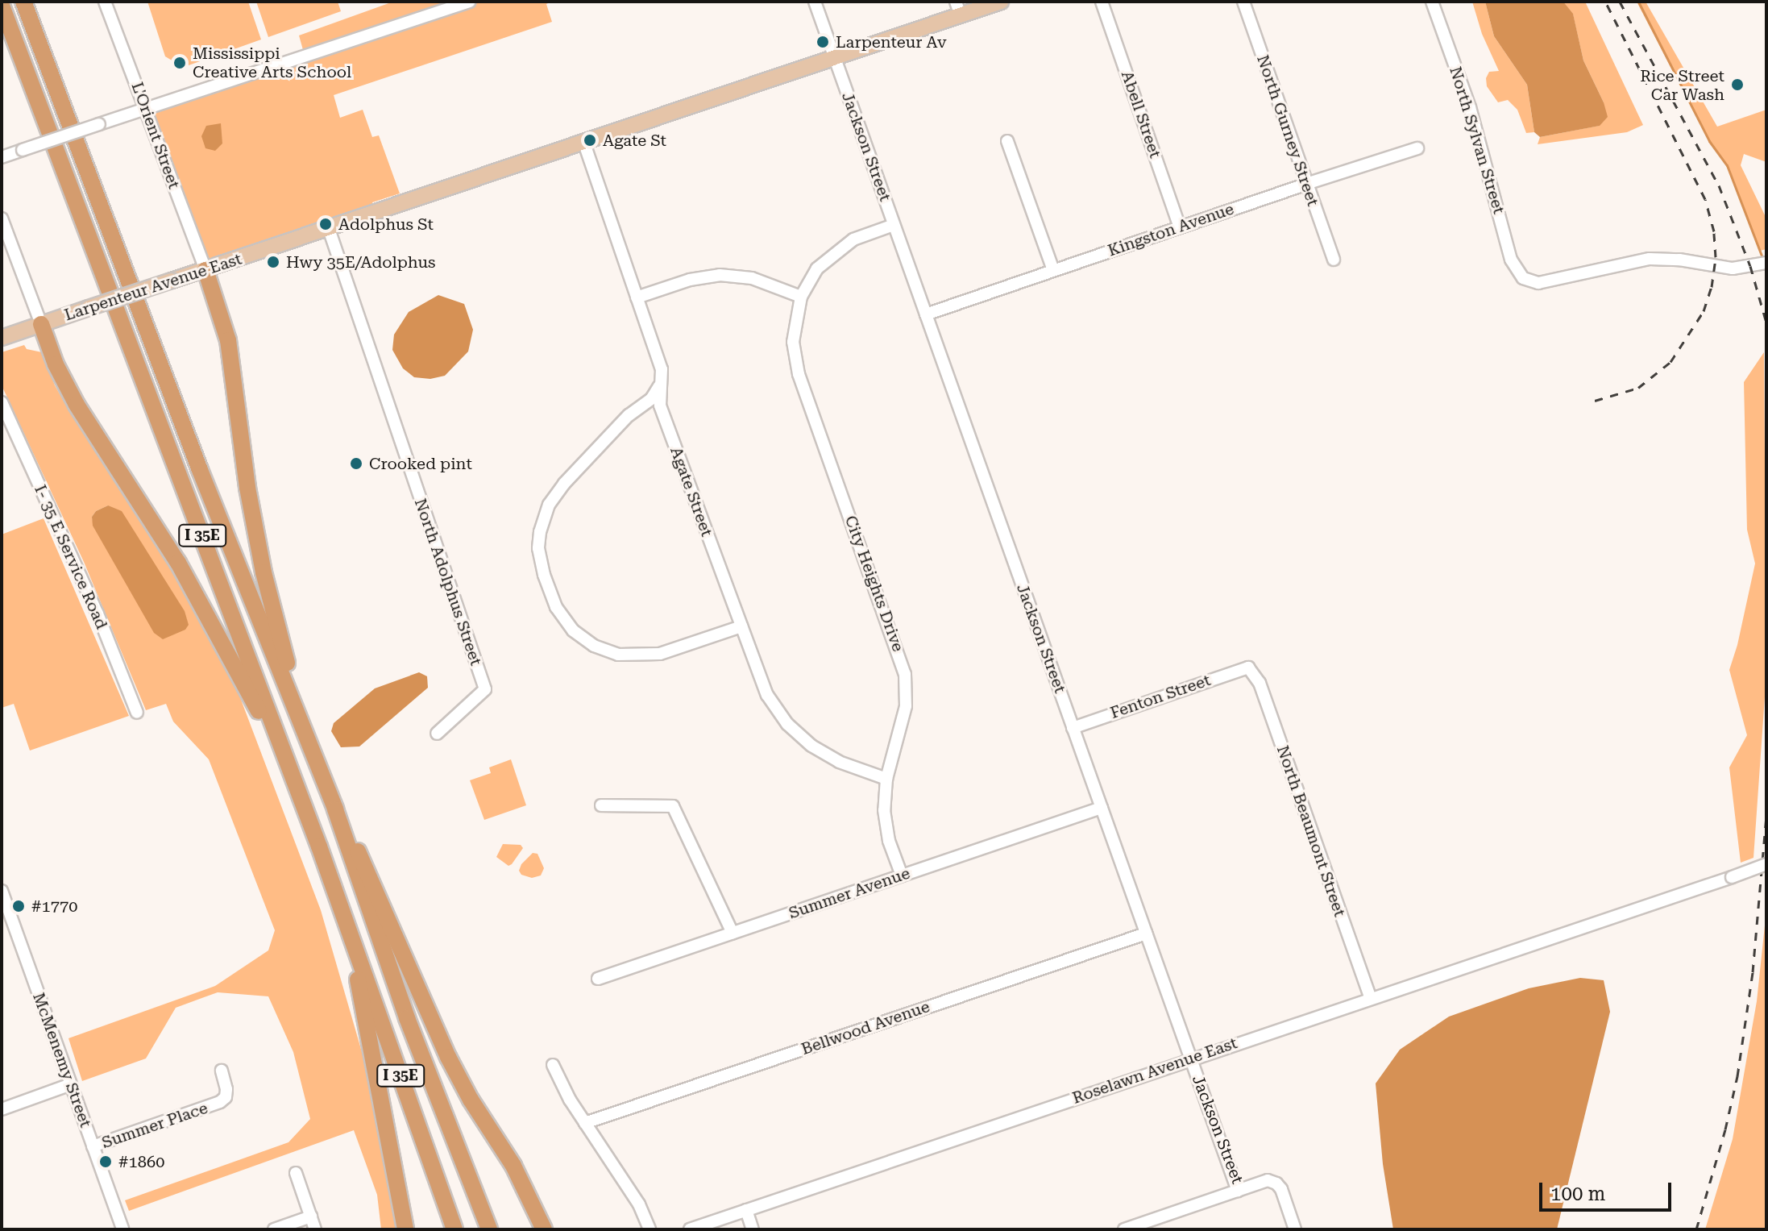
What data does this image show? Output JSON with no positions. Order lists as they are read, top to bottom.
{
  "streets": {
    "highway": ["I 35E"],
    "main road": ["Larpenteur Avenue East"],
    "street": [
      "Abell Street",
      "North Gurney Street",
      "L'Orient Street",
      "North Sylvan Street",
      "Jackson Street",
      "Kingston Avenue",
      "Agate Street",
      "I- 35 E Service Road",
      "North Adolphus Street",
      "City Heights Drive",
      "Fenton Street",
      "North Beaumont Street",
      "Summer Avenue",
      "Bellwood Avenue",
      "McMenemy Street",
      "Roselawn Avenue East",
      "Summer Place"
    ]
  },
  "crossings": [
    ["Abell Street", "Kingston Avenue"],
    ["North Gurney Street", "Kingston Avenue"],
    ["L'Orient Street", "Larpenteur Avenue East"],
    ["Jackson Street", "Kingston Avenue"],
    ["Jackson Street", "Larpenteur Avenue East"],
    ["Jackson Street", "Fenton Street"],
    ["Jackson Street", "Summer Avenue"],
    ["Jackson Street", "Bellwood Avenue"],
    ["Jackson Street", "Roselawn Avenue East"],
    ["Larpenteur Avenue East", "Agate Street"],
    ["Larpenteur Avenue East", "North Adolphus Street"],
    ["Agate Street", "City Heights Drive"],
    ["City Heights Drive", "Summer Avenue"],
    ["Fenton Street", "North Beaumont Street"],
    ["North Beaumont Street", "Roselawn Avenue East"],
    ["McMenemy Street", "Summer Place"]
  ],
  "places": [
    "Larpenteur Av",
    "Mississippi Creative Arts School",
    "Rice Street Car Wash",
    "Agate St",
    "Adolphus St",
    "Hwy 35E/Adolphus",
    "Crooked pint",
    "#1770",
    "#1860"
  ],
  "scale_bar": "100 m"
}
